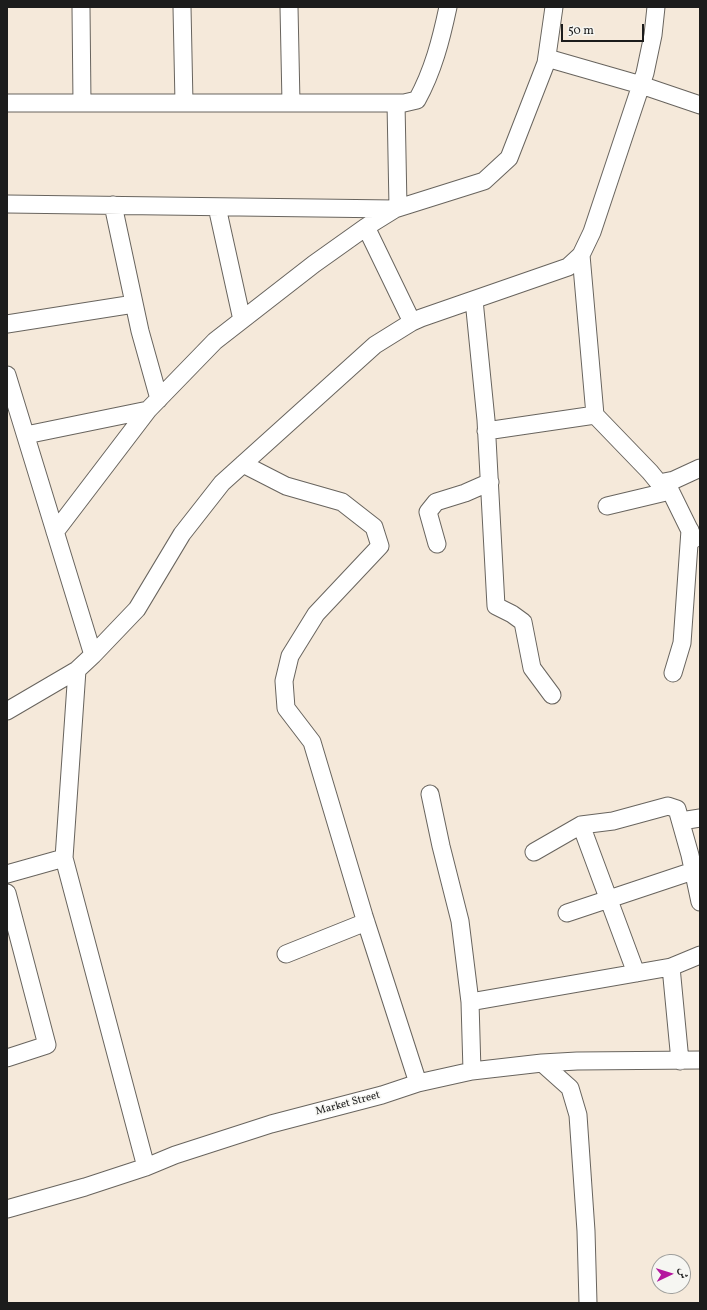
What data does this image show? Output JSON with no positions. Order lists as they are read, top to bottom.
{
  "streets": {
    "street": ["Market Street"]
  },
  "scale_bar": "50 m",
  "north": "right"
}
